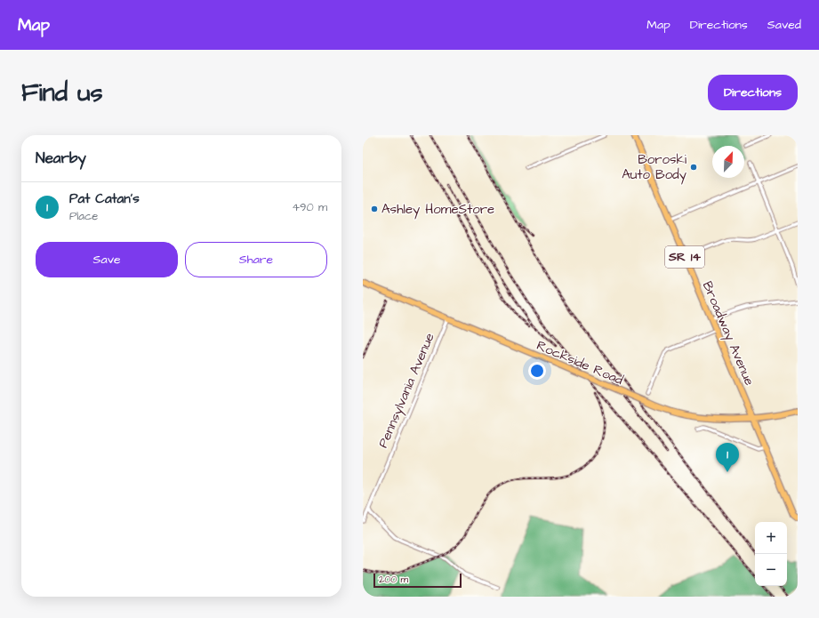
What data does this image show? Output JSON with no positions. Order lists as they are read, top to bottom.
{
  "streets": {
    "main road": ["SR 14", "Broadway Avenue", "Rockside Road"],
    "street": ["Pennsylvania Avenue"]
  },
  "crossings": [
    ["Broadway Avenue", "Rockside Road"],
    ["Rockside Road", "Pennsylvania Avenue"]
  ],
  "places": ["Boroski Auto Body", "Ashley HomeStore"],
  "scale_bar": "200 m",
  "north": "top right",
  "page": {
    "header": "Map",
    "nav": ["Map", "Directions", "Saved"],
    "buttons": [
      "Directions",
      ["Save", "Share"]
    ],
    "title": "Find us",
    "heading": "Nearby",
    "list": [
      {
        "mark": "1",
        "name": "Pat Catan's",
        "note": "Place",
        "value": "490 m"
      }
    ],
    "pins": "1",
    "map_buttons": ["+", "−"],
    "scale": "200 m"
  }
}
